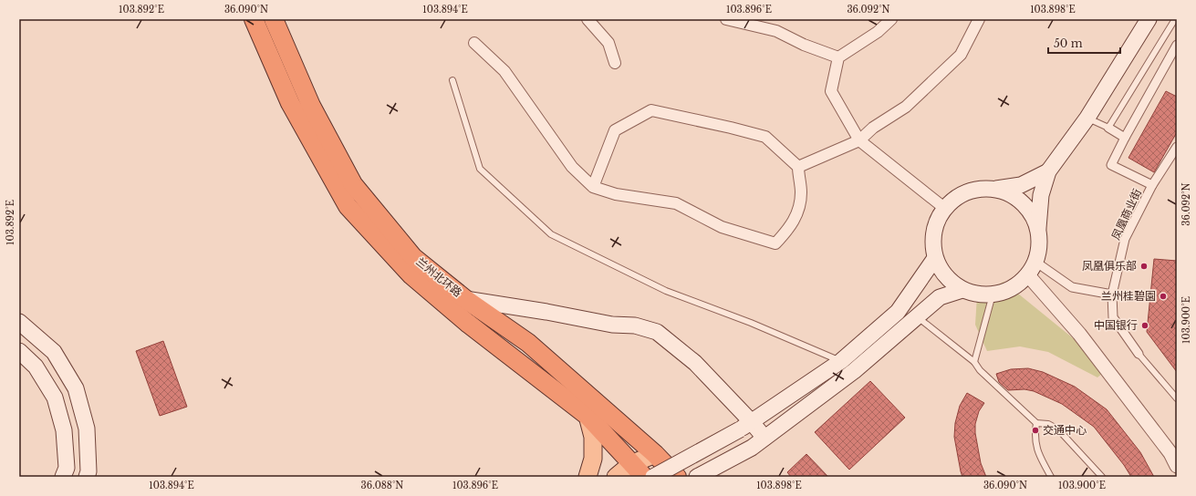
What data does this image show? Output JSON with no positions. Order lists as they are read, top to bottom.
{
  "streets": {
    "highway": ["兰州北环路"],
    "street": ["凤凰商业街"]
  },
  "places": [
    "凤凰俱乐部",
    "兰州桂碧園",
    "中国银行",
    "交通中心"
  ],
  "scale_bar": "50 m",
  "coordinates": [
    "103.892°E",
    "36.090°N",
    "103.894°E",
    "103.896°E",
    "36.092°N",
    "103.898°E",
    "103.900°E",
    "36.088°N"
  ]
}
